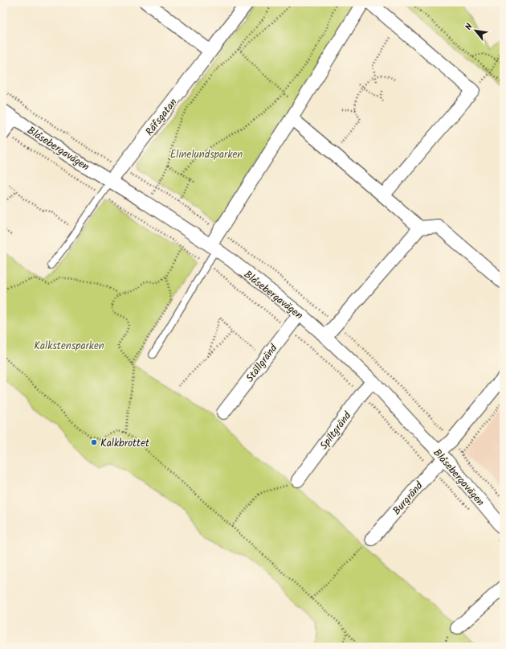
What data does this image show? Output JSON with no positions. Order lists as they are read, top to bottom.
{
  "streets": {
    "street": [
      "Räfsgatan",
      "Blåsebergavägen",
      "Ställgränd",
      "Spiltgränd",
      "Burgränd"
    ]
  },
  "crossings": [
    ["Räfsgatan", "Blåsebergavägen"],
    ["Blåsebergavägen", "Ställgränd"],
    ["Blåsebergavägen", "Spiltgränd"],
    ["Blåsebergavägen", "Burgränd"]
  ],
  "parks": ["Elinelundsparken", "Kalkstensparken"],
  "places": ["Kalkbrottet"],
  "north": "top left"
}
